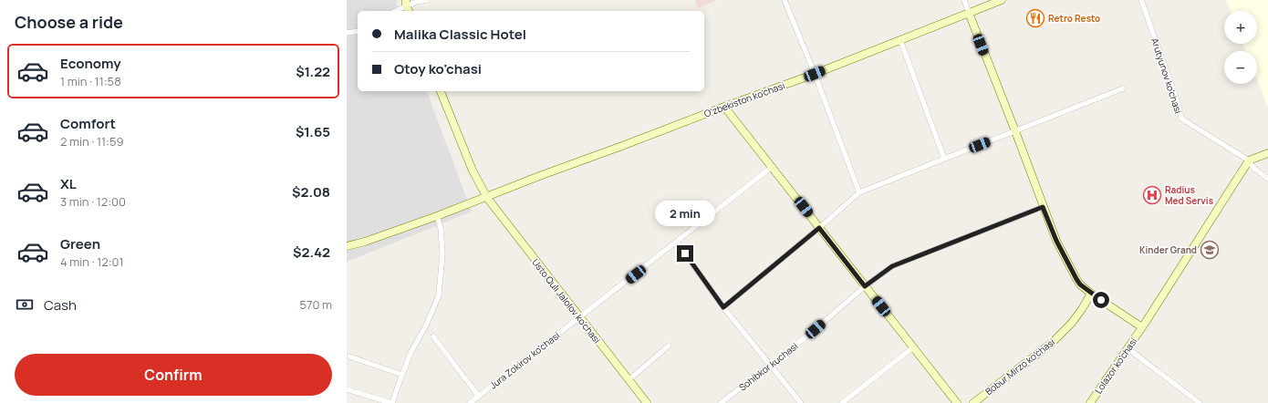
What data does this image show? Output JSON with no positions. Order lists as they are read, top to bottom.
{
  "streets": {
    "street": [
      "Arutyunov ko'chasi",
      "O'zbekiston ko'chasi",
      "Usto Quli Jalolov ko'chasi",
      "Jura Zokirov ko'chasi",
      "Lolazor ko'chasi",
      "Sohibkor kuchasi",
      "Bobur Mirzo ko'chasi"
    ]
  },
  "crossings": [
    ["O'zbekiston ko'chasi", "Usto Quli Jalolov ko'chasi"],
    ["Usto Quli Jalolov ko'chasi", "Jura Zokirov ko'chasi"]
  ],
  "places": {
    "restaurant": ["Retro Resto"],
    "hospital": ["Radius Med Servis"],
    "school or university": ["Kinder Grand"]
  },
  "page": {
    "heading": "Choose a ride",
    "map_buttons": ["+", "−"],
    "banner": ["Malika Classic Hotel", "Otoy ko'chasi"],
    "list": [
      {
        "name": "Economy",
        "note": "1 min · 11:58",
        "value": "$1.22"
      },
      {
        "name": "Comfort",
        "note": "2 min · 11:59",
        "value": "$1.65"
      },
      {
        "name": "XL",
        "note": "3 min · 12:00",
        "value": "$2.08"
      },
      {
        "name": "Green",
        "note": "4 min · 12:01",
        "value": "$2.42"
      }
    ],
    "bubble": "2 min",
    "pay": ["Cash", "570 m"],
    "buttons": "Confirm"
  }
}
